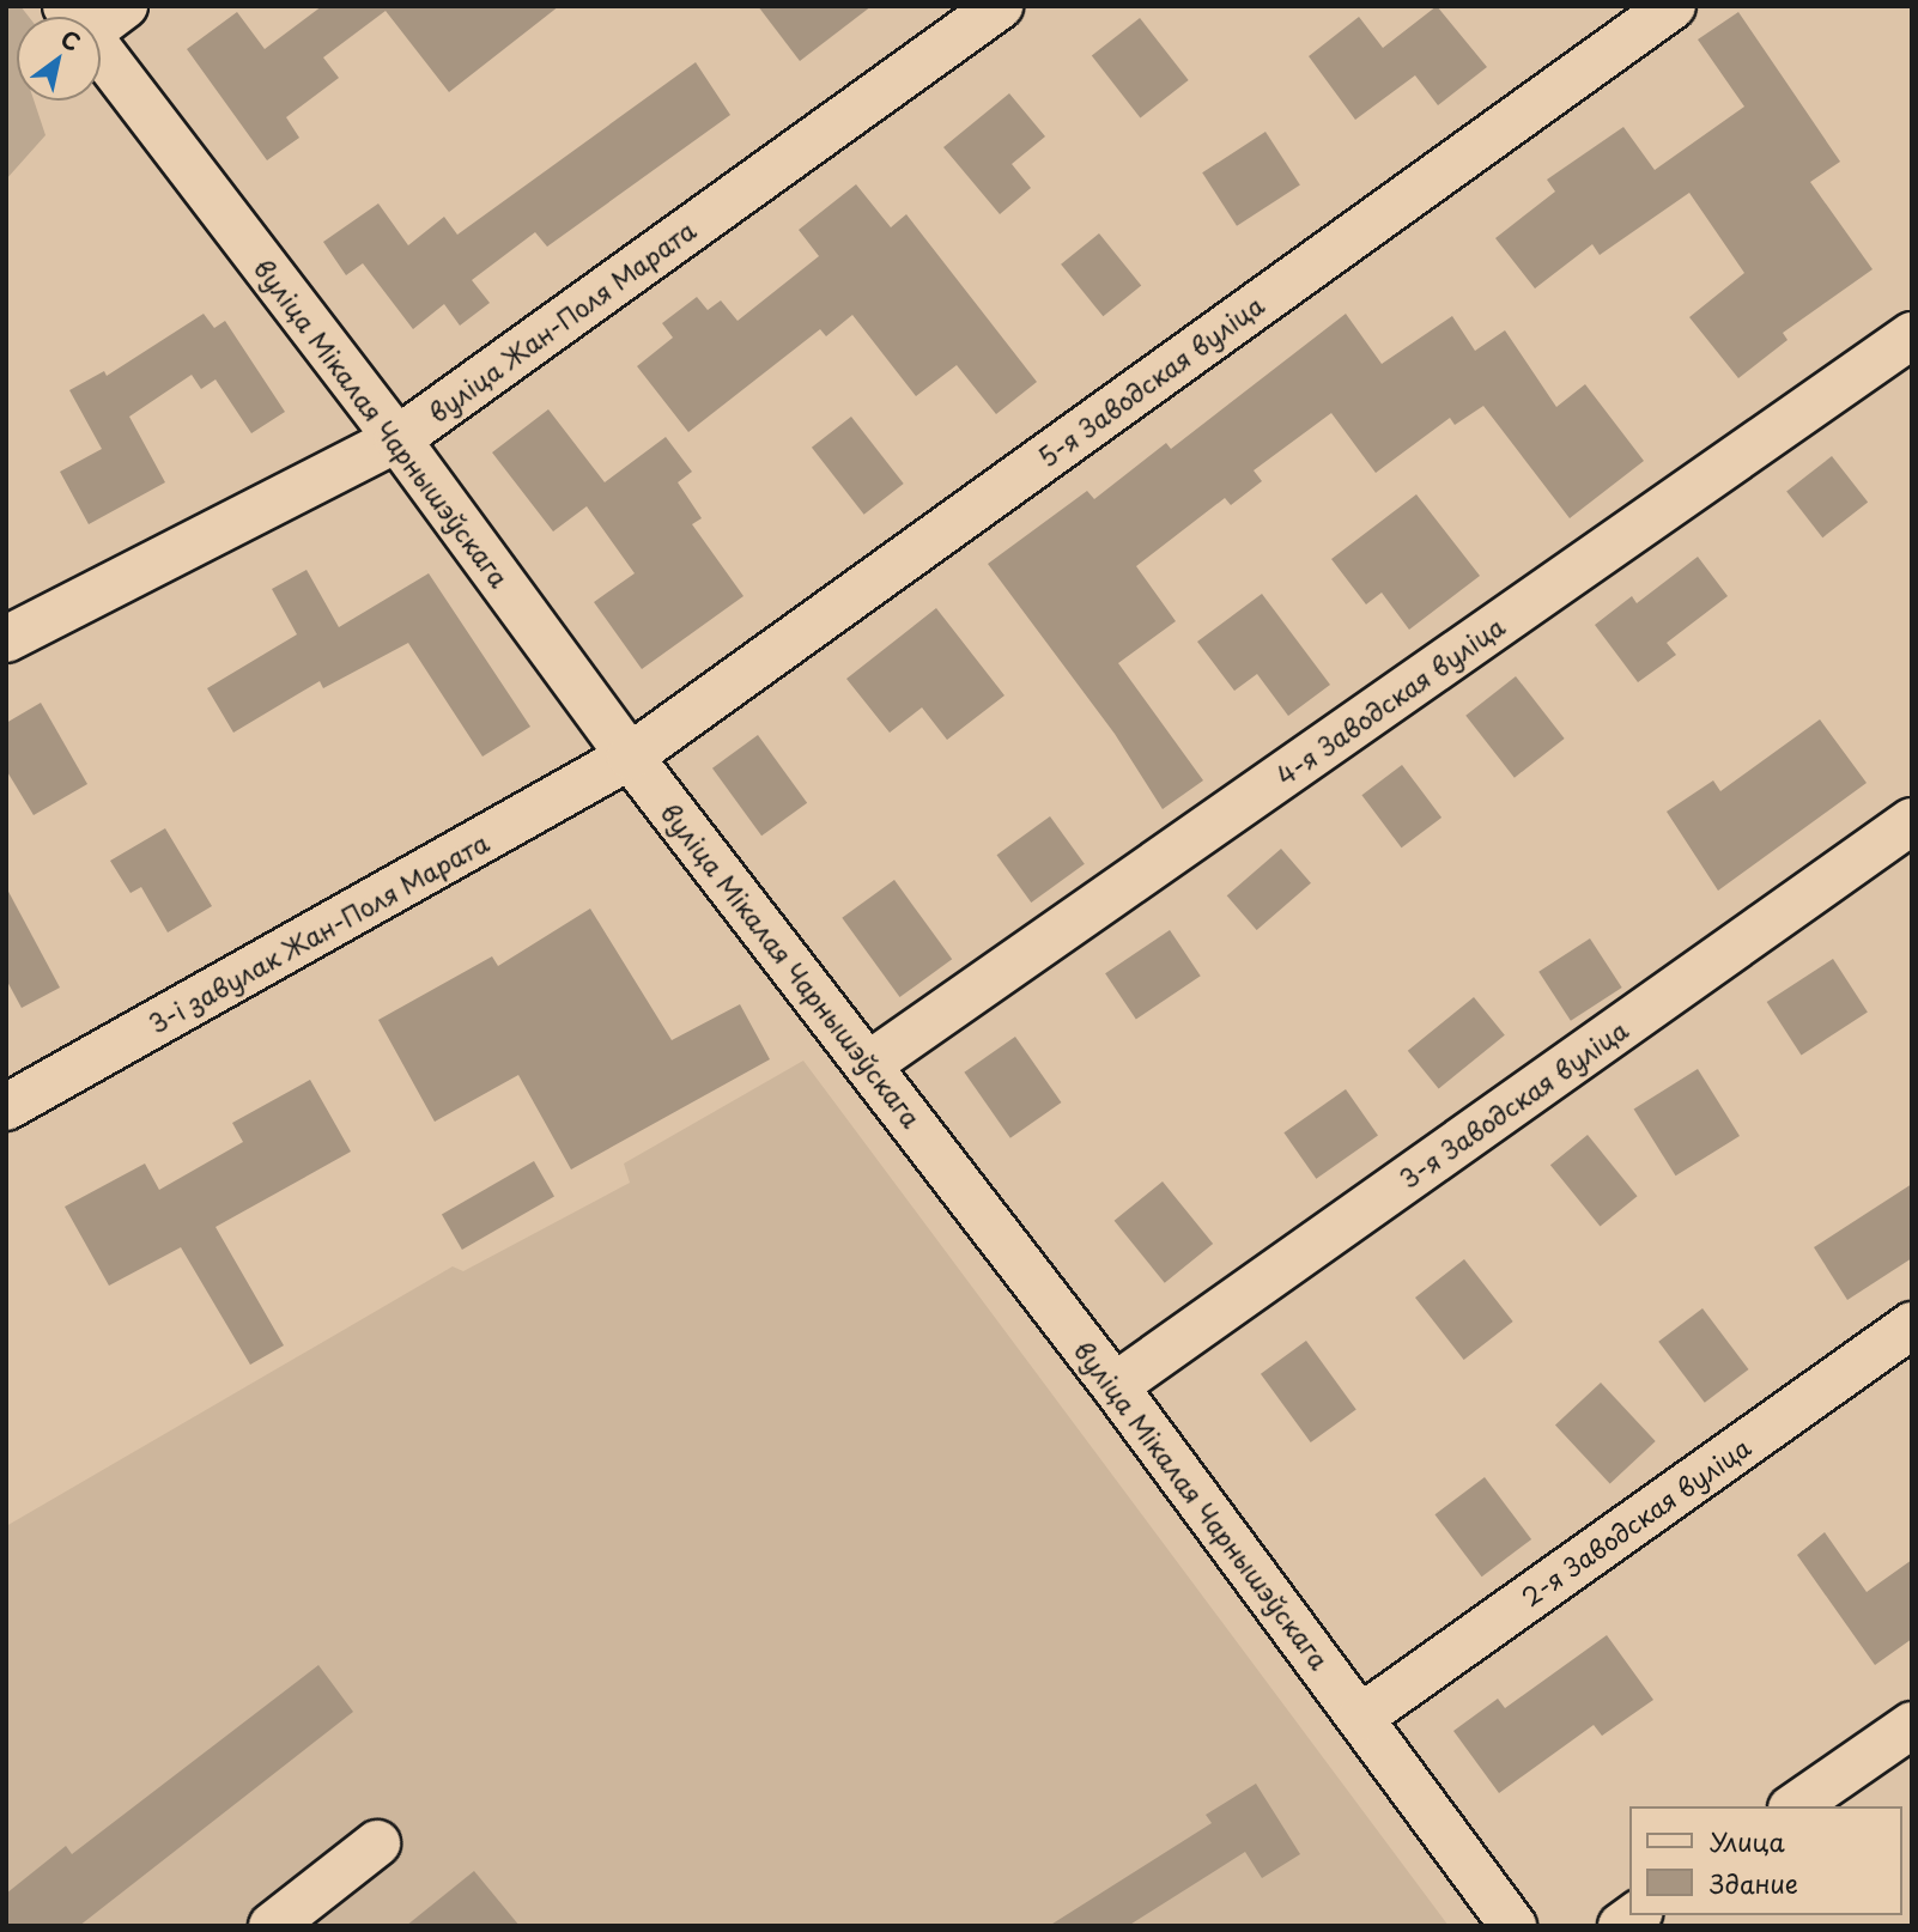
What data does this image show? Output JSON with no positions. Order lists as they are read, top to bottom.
{
  "streets": {
    "street": [
      "вуліца Жан-Поля Марата",
      "5-я Заводская вуліца",
      "вуліца Мікалая Чарнышэўскага",
      "4-я Заводская вуліца",
      "3-і завулак Жан-Поля Марата",
      "3-я Заводская вуліца",
      "2-я Заводская вуліца"
    ]
  },
  "crossings": [
    ["вуліца Жан-Поля Марата", "вуліца Мікалая Чарнышэўскага"],
    ["5-я Заводская вуліца", "вуліца Мікалая Чарнышэўскага"],
    ["5-я Заводская вуліца", "3-і завулак Жан-Поля Марата"],
    ["вуліца Мікалая Чарнышэўскага", "4-я Заводская вуліца"],
    ["вуліца Мікалая Чарнышэўскага", "3-і завулак Жан-Поля Марата"],
    ["вуліца Мікалая Чарнышэўскага", "3-я Заводская вуліца"],
    ["вуліца Мікалая Чарнышэўскага", "2-я Заводская вуліца"]
  ],
  "legend": ["Улица", "Здание"],
  "north": "top right"
}
